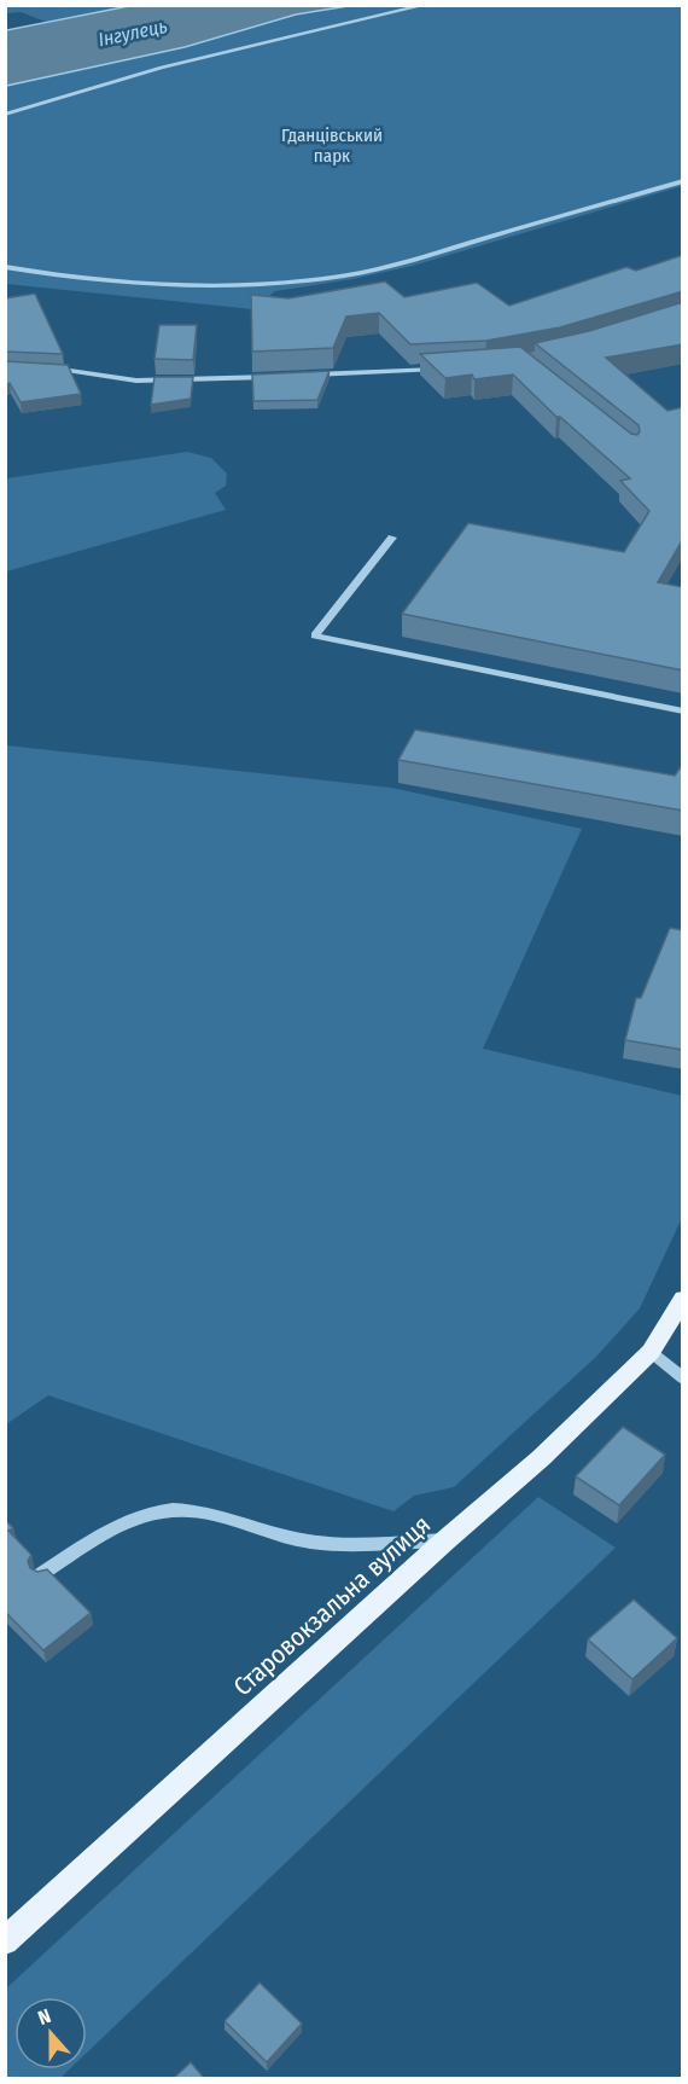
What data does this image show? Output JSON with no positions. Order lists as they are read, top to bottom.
{
  "streets": {
    "main road": ["Старовокзальна вулиця"]
  },
  "water": ["Інгулець"],
  "parks": ["Гданцівський парк"],
  "north": "top"
}
